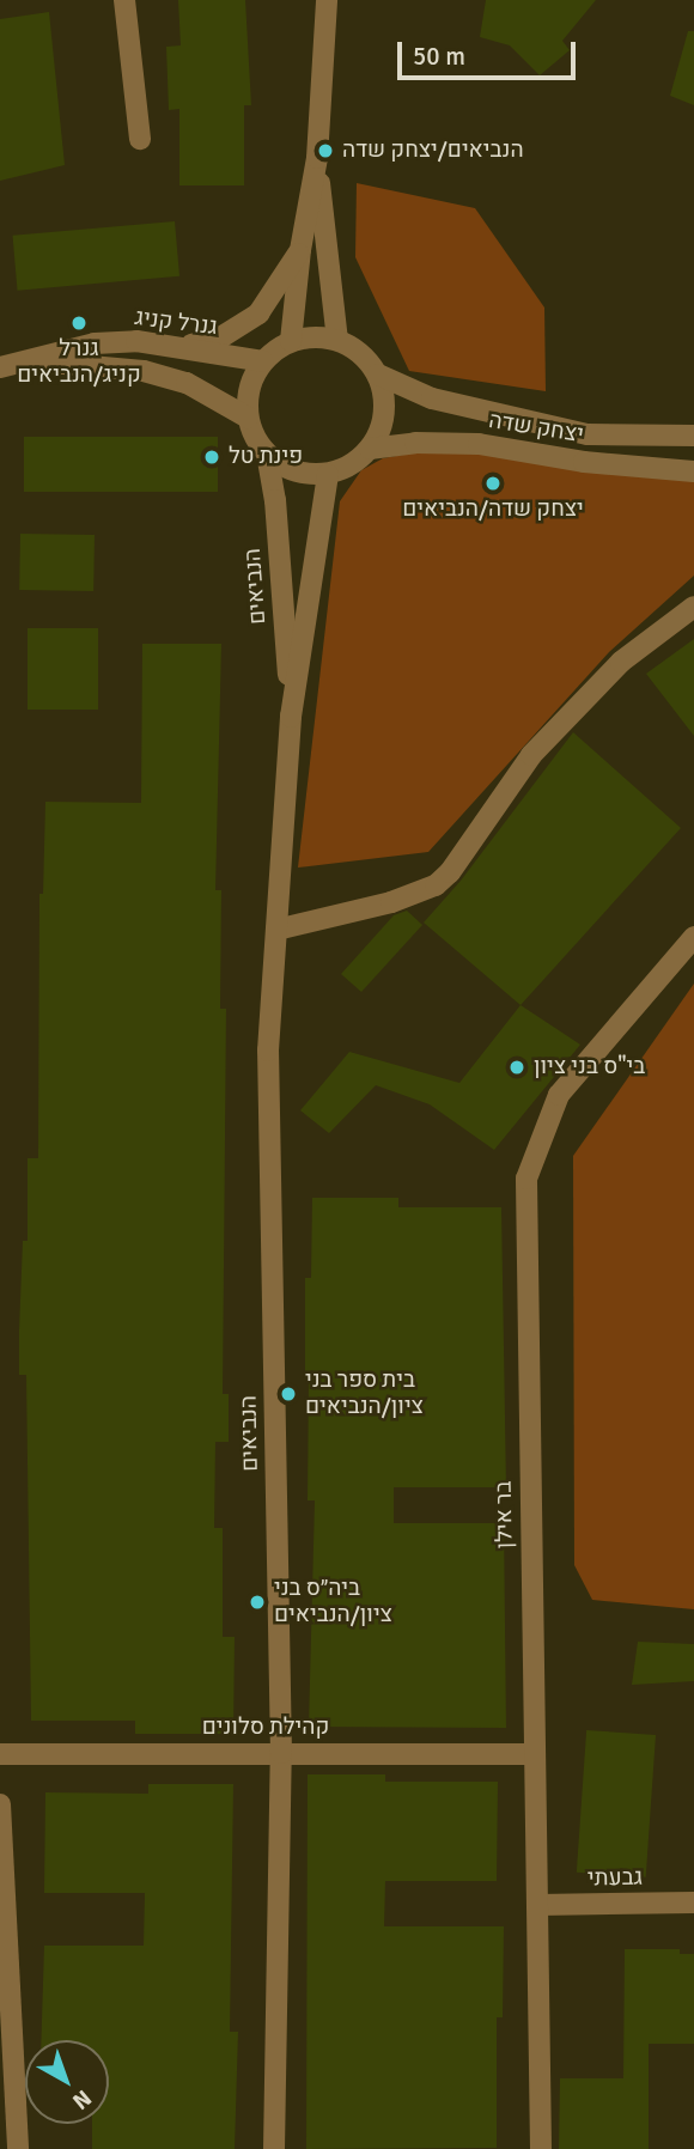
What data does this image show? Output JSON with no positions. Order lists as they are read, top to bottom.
{
  "streets": {
    "street": [
      "גנרל קניג",
      "יצחק שדה",
      "הנביאים",
      "בר אילן",
      "קהילת סלונים",
      "גבעתי"
    ]
  },
  "crossings": [
    ["גנרל קניג", "יצחק שדה"],
    ["גנרל קניג", "הנביאים"],
    ["יצחק שדה", "הנביאים"],
    ["הנביאים", "קהילת סלונים"],
    ["בר אילן", "קהילת סלונים"],
    ["בר אילן", "גבעתי"]
  ],
  "places": [
    "הנביאים/יצחק שדה",
    "גנרל קניג/הנביאים",
    "פינת טל",
    "יצחק שדה/הנביאים",
    "בי\"ס בני ציון",
    "בית ספר בני ציון/הנביאים",
    "ביה״ס בני ציון/הנביאים"
  ],
  "scale_bar": "50 m",
  "north": "bottom right"
}
